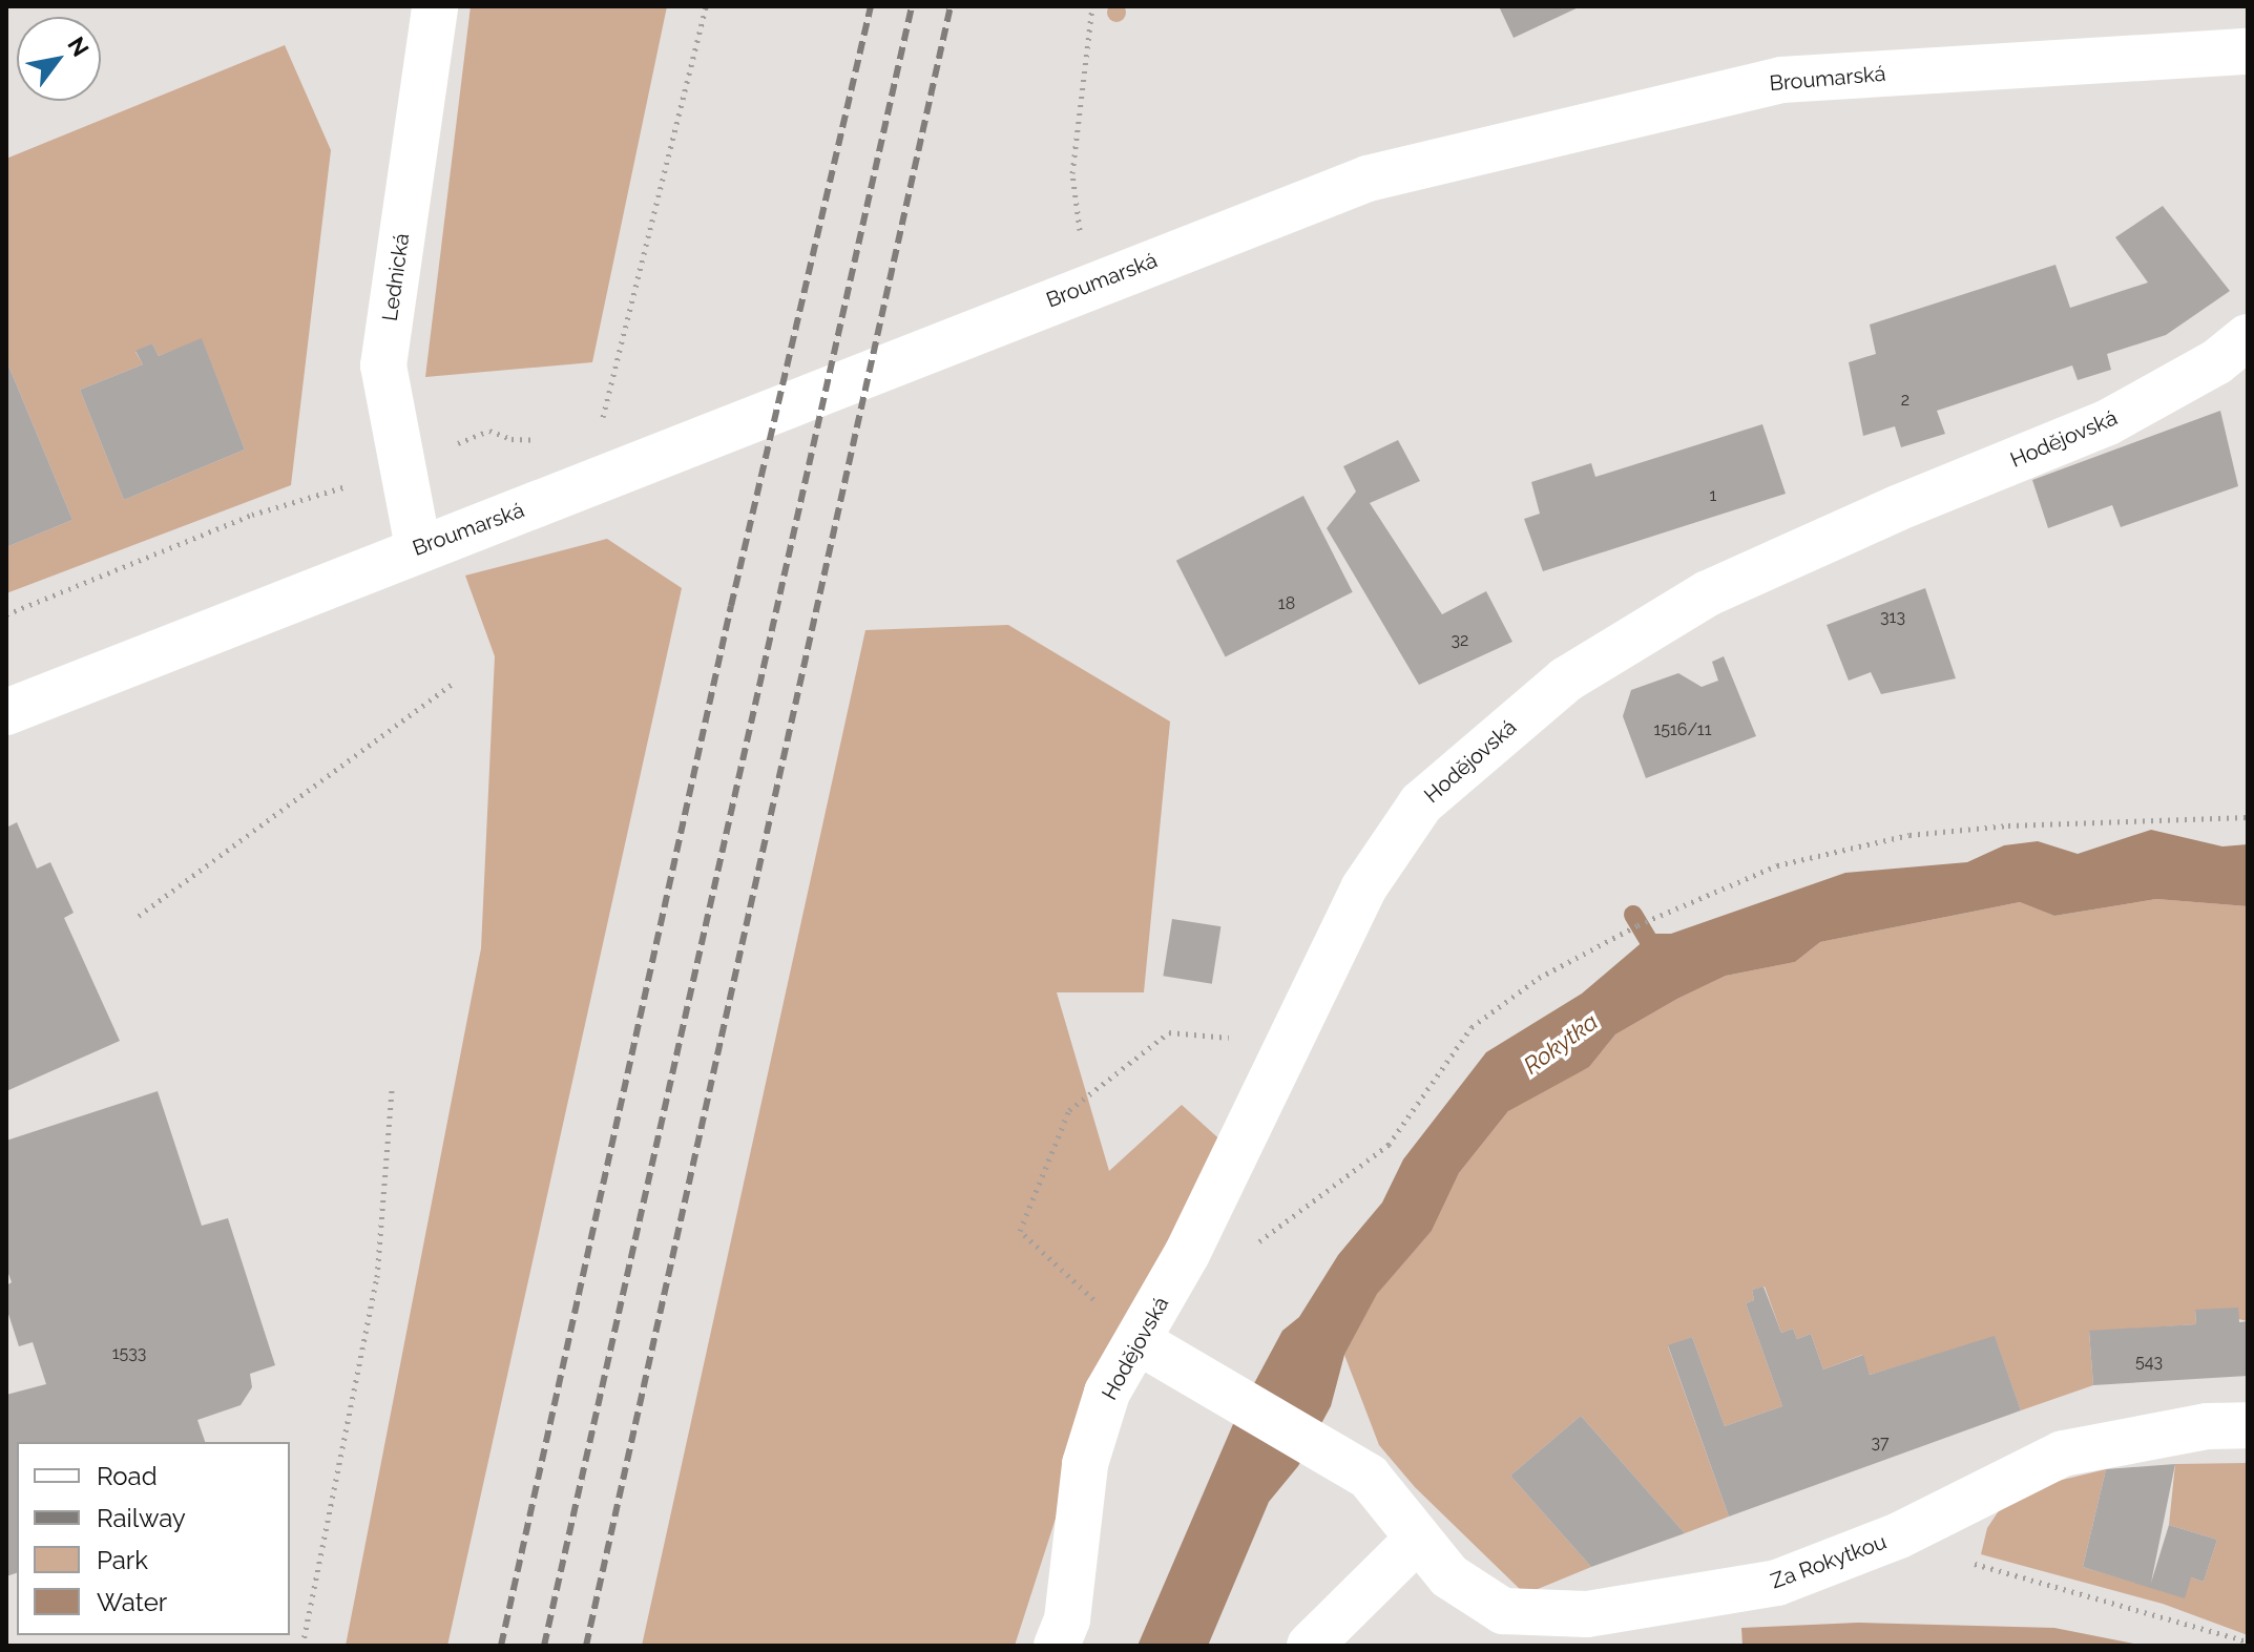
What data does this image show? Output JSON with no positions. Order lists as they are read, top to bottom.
{
  "streets": {
    "street": [
      "Broumarská",
      "Lednická",
      "Hodějovská",
      "Za Rokytkou"
    ]
  },
  "crossings": [
    ["Broumarská", "Lednická"],
    ["Hodějovská", "Za Rokytkou"]
  ],
  "water": ["Rokytka"],
  "house_numbers": [
    "2",
    "1",
    "18",
    "313",
    "32",
    "1516/11",
    "1533",
    "543",
    "37"
  ],
  "legend": [
    "Road",
    "Railway",
    "Park",
    "Water"
  ],
  "north": "top right"
}
